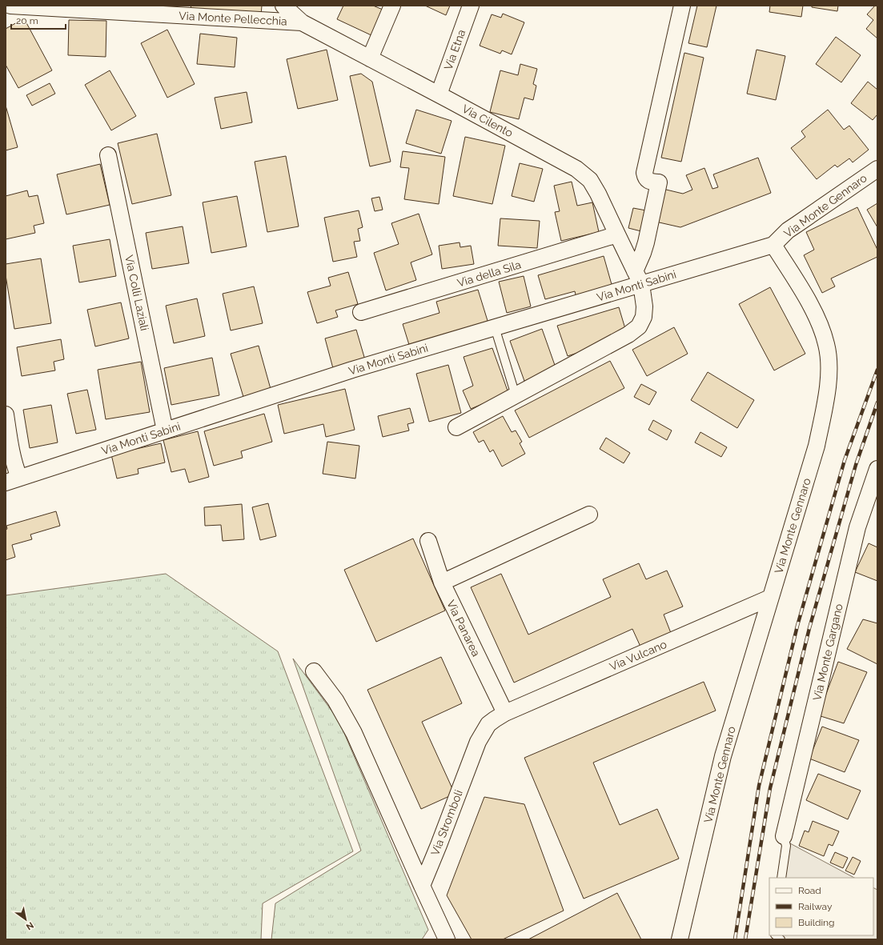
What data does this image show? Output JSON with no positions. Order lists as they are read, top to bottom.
{
  "streets": {
    "street": [
      "Via Monte Pellecchia",
      "Via Etna",
      "Via Cilento",
      "Via Monte Gennaro",
      "Via della Sila",
      "Via Monti Sabini",
      "Via Colli Laziali",
      "Via Panarea",
      "Via Monte Gargano",
      "Via Vulcano",
      "Via Stromboli"
    ]
  },
  "crossings": [
    ["Via Monte Pellecchia", "Via Cilento"],
    ["Via Etna", "Via Cilento"],
    ["Via Cilento", "Via della Sila"],
    ["Via Cilento", "Via Monti Sabini"],
    ["Via Monte Gennaro", "Via Monti Sabini"],
    ["Via Monte Gennaro", "Via Vulcano"],
    ["Via Monti Sabini", "Via Colli Laziali"],
    ["Via Panarea", "Via Vulcano"],
    ["Via Panarea", "Via Stromboli"],
    ["Via Vulcano", "Via Stromboli"]
  ],
  "legend": ["Road", "Railway", "Building"],
  "scale_bar": "20 m",
  "north": "bottom right"
}
